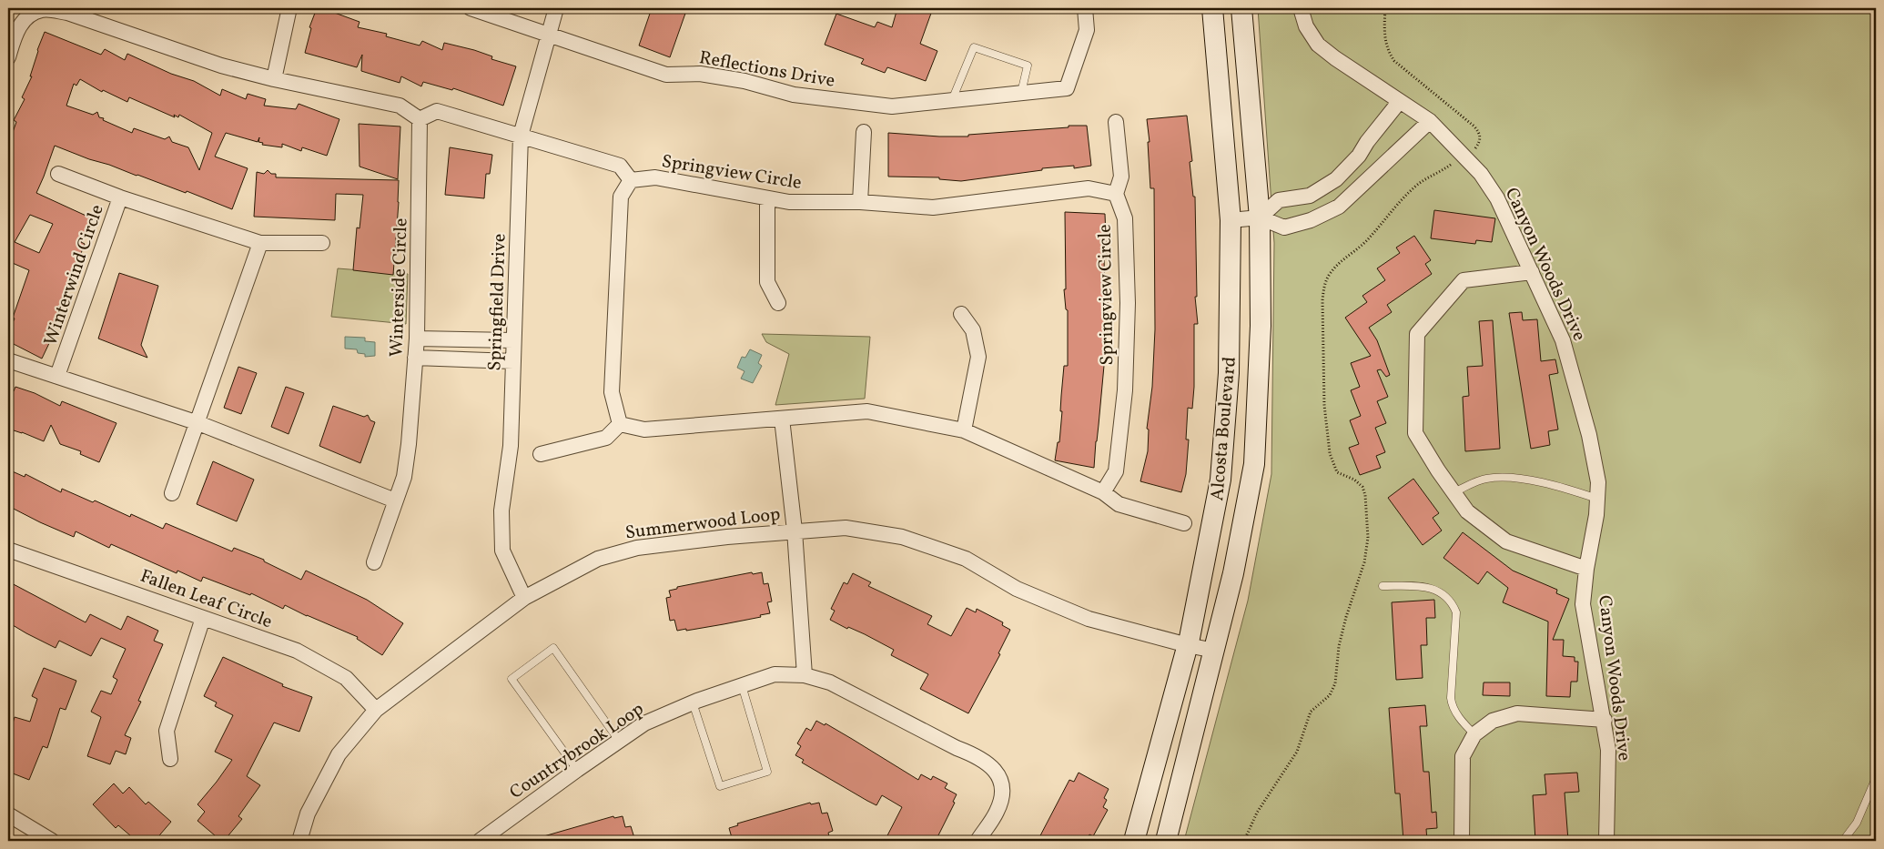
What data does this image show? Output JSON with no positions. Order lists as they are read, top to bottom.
{
  "streets": {
    "main road": ["Alcosta Boulevard"],
    "street": [
      "Reflections Drive",
      "Springview Circle",
      "Canyon Woods Drive",
      "Winterwind Circle",
      "Winterside Circle",
      "Springfield Drive",
      "Summerwood Loop",
      "Fallen Leaf Circle",
      "Countrybrook Loop"
    ]
  },
  "crossings": [
    ["Reflections Drive", "Springfield Drive"],
    ["Springfield Drive", "Summerwood Loop"],
    ["Alcosta Boulevard", "Summerwood Loop"],
    ["Summerwood Loop", "Fallen Leaf Circle"]
  ]
}
